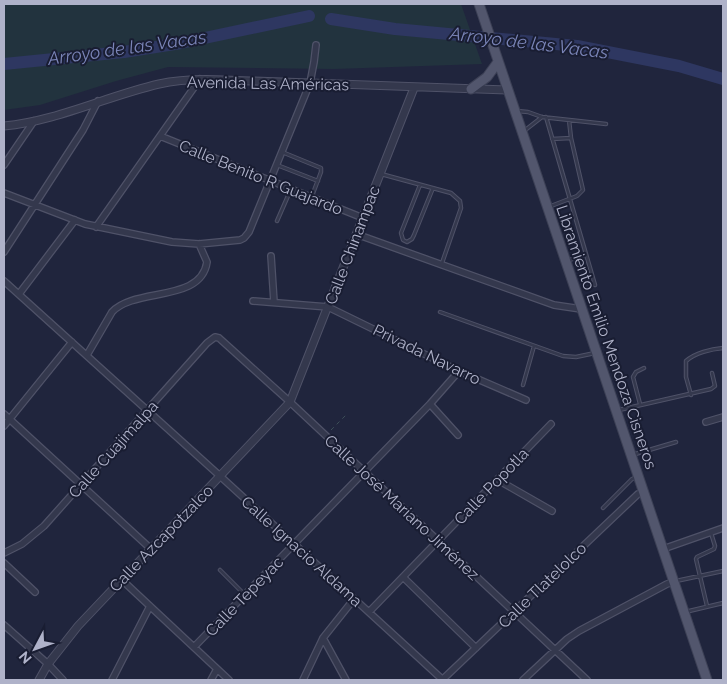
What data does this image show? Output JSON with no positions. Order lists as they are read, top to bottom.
{
  "streets": {
    "main road": ["Libramiento Emilio Mendoza Cisneros"],
    "street": [
      "Avenida Las Américas",
      "Calle Benito R Guajardo",
      "Calle Chinampac",
      "Privada Navarro",
      "Calle Cuajimalpa",
      "Calle Popotla",
      "Calle José Mariano Jiménez",
      "Calle Azcapotzalco",
      "Calle Ignacio Aldama",
      "Calle Tlatelolco",
      "Calle Tepeyac"
    ]
  },
  "crossings": [
    ["Avenida Las Américas", "Calle Chinampac"],
    ["Avenida Las Américas", "Libramiento Emilio Mendoza Cisneros"],
    ["Calle Benito R Guajardo", "Calle Chinampac"],
    ["Calle Chinampac", "Privada Navarro"],
    ["Calle Chinampac", "Calle José Mariano Jiménez"],
    ["Calle Chinampac", "Calle Azcapotzalco"],
    ["Libramiento Emilio Mendoza Cisneros", "Calle Tlatelolco"],
    ["Privada Navarro", "Calle Tepeyac"],
    ["Calle Cuajimalpa", "Calle José Mariano Jiménez"],
    ["Calle Cuajimalpa", "Calle Ignacio Aldama"],
    ["Calle Popotla", "Calle José Mariano Jiménez"],
    ["Calle Popotla", "Calle Ignacio Aldama"],
    ["Calle José Mariano Jiménez", "Calle Azcapotzalco"],
    ["Calle José Mariano Jiménez", "Calle Tlatelolco"],
    ["Calle José Mariano Jiménez", "Calle Tepeyac"],
    ["Calle Azcapotzalco", "Calle Ignacio Aldama"],
    ["Calle Ignacio Aldama", "Calle Tlatelolco"],
    ["Calle Ignacio Aldama", "Calle Tepeyac"]
  ],
  "water": ["Arroyo de las Vacas"],
  "north": "bottom left"
}
